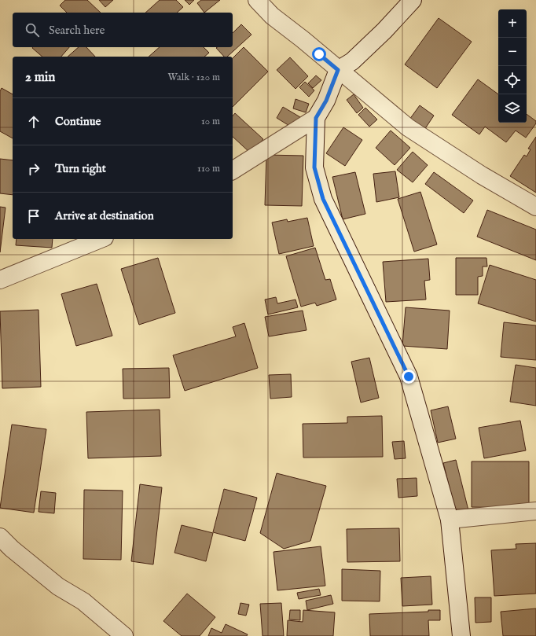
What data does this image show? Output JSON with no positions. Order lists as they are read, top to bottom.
{
  "page": {
    "map_buttons": ["+", "−"],
    "search": "Search here",
    "heading": ["2 min", "Walk · 120 m"],
    "list": [
      ["Continue", "10 m"],
      ["Turn right", "110 m"],
      "Arrive at destination"
    ]
  }
}
